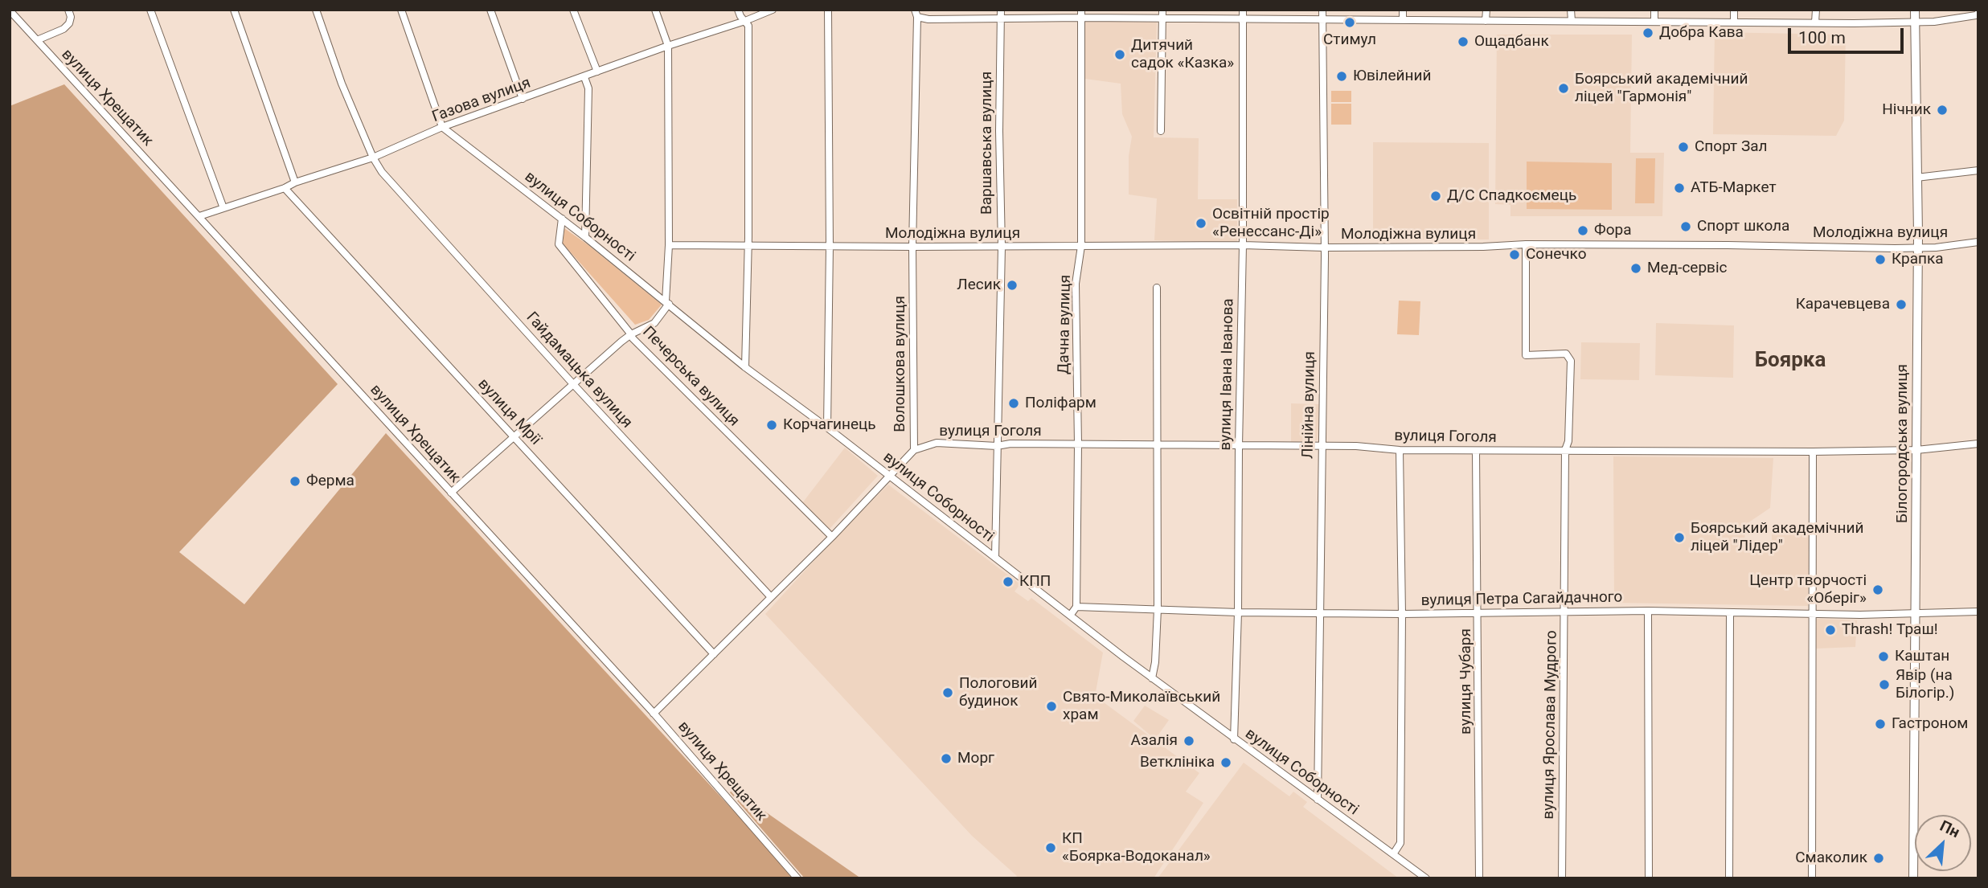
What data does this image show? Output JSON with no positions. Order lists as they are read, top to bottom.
{
  "streets": {
    "street": [
      "вулиця Хрещатик",
      "Газова вулиця",
      "Варшавська вулиця",
      "вулиця Соборності",
      "Молодіжна вулиця",
      "Дачна вулиця",
      "Волошкова вулиця",
      "Гайдамацька вулиця",
      "вулиця Івана Іванова",
      "Печерська вулиця",
      "Лінійна вулиця",
      "вулиця Мрії",
      "вулиця Гоголя",
      "Білогородська вулиця",
      "вулиця Петра Сагайдачного",
      "вулиця Чубаря",
      "вулиця Ярослава Мудрого"
    ]
  },
  "crossings": [
    ["вулиця Хрещатик", "Газова вулиця"],
    ["вулиця Хрещатик", "Волошкова вулиця"],
    ["Газова вулиця", "вулиця Соборності"],
    ["Газова вулиця", "Гайдамацька вулиця"],
    ["Газова вулиця", "вулиця Мрії"],
    ["Варшавська вулиця", "вулиця Соборності"],
    ["Варшавська вулиця", "Молодіжна вулиця"],
    ["Варшавська вулиця", "вулиця Гоголя"],
    ["вулиця Соборності", "Волошкова вулиця"],
    ["вулиця Соборності", "вулиця Івана Іванова"],
    ["вулиця Соборності", "Печерська вулиця"],
    ["вулиця Соборності", "Лінійна вулиця"],
    ["Молодіжна вулиця", "Дачна вулиця"],
    ["Молодіжна вулиця", "Волошкова вулиця"],
    ["Молодіжна вулиця", "вулиця Івана Іванова"],
    ["Молодіжна вулиця", "Лінійна вулиця"],
    ["Молодіжна вулиця", "Білогородська вулиця"],
    ["Молодіжна вулиця", "вулиця Ярослава Мудрого"],
    ["Дачна вулиця", "вулиця Гоголя"],
    ["Дачна вулиця", "вулиця Петра Сагайдачного"],
    ["Волошкова вулиця", "Гайдамацька вулиця"],
    ["Волошкова вулиця", "Печерська вулиця"],
    ["Волошкова вулиця", "вулиця Мрії"],
    ["Волошкова вулиця", "вулиця Гоголя"],
    ["вулиця Івана Іванова", "вулиця Гоголя"],
    ["вулиця Івана Іванова", "вулиця Петра Сагайдачного"],
    ["Лінійна вулиця", "вулиця Гоголя"],
    ["Лінійна вулиця", "вулиця Петра Сагайдачного"],
    ["вулиця Гоголя", "Білогородська вулиця"],
    ["вулиця Гоголя", "вулиця Чубаря"],
    ["вулиця Гоголя", "вулиця Ярослава Мудрого"],
    ["Білогородська вулиця", "вулиця Петра Сагайдачного"],
    ["вулиця Петра Сагайдачного", "вулиця Чубаря"],
    ["вулиця Петра Сагайдачного", "вулиця Ярослава Мудрого"]
  ],
  "districts": ["Боярка"],
  "places": [
    "Стимул",
    "Добра Кава",
    "Ощадбанк",
    "Дитячий садок «Казка»",
    "Ювілейний",
    "Боярський академічний ліцей \"Гармонія\"",
    "Нічник",
    "Спорт Зал",
    "АТБ-Маркет",
    "Д/С Спадкоємець",
    "Освітній простір «Ренессанс-Ді»",
    "Спорт школа",
    "Фора",
    "Сонечко",
    "Крапка",
    "Мед-сервіс",
    "Лесик",
    "Карачевцева",
    "Поліфарм",
    "Корчагинець",
    "Ферма",
    "Боярський академічний ліцей \"Лідер\"",
    "КПП",
    "Центр творчості «Оберіг»",
    "Thrash! Траш!",
    "Каштан",
    "Явір (на Білогір.)",
    "Пологовий будинок",
    "Свято-Миколаївський храм",
    "Гастроном",
    "Азалія",
    "Морг",
    "Ветклініка",
    "КП «Боярка-Водоканал»",
    "Смаколик"
  ],
  "scale_bar": "100 m",
  "north": "top right"
}
